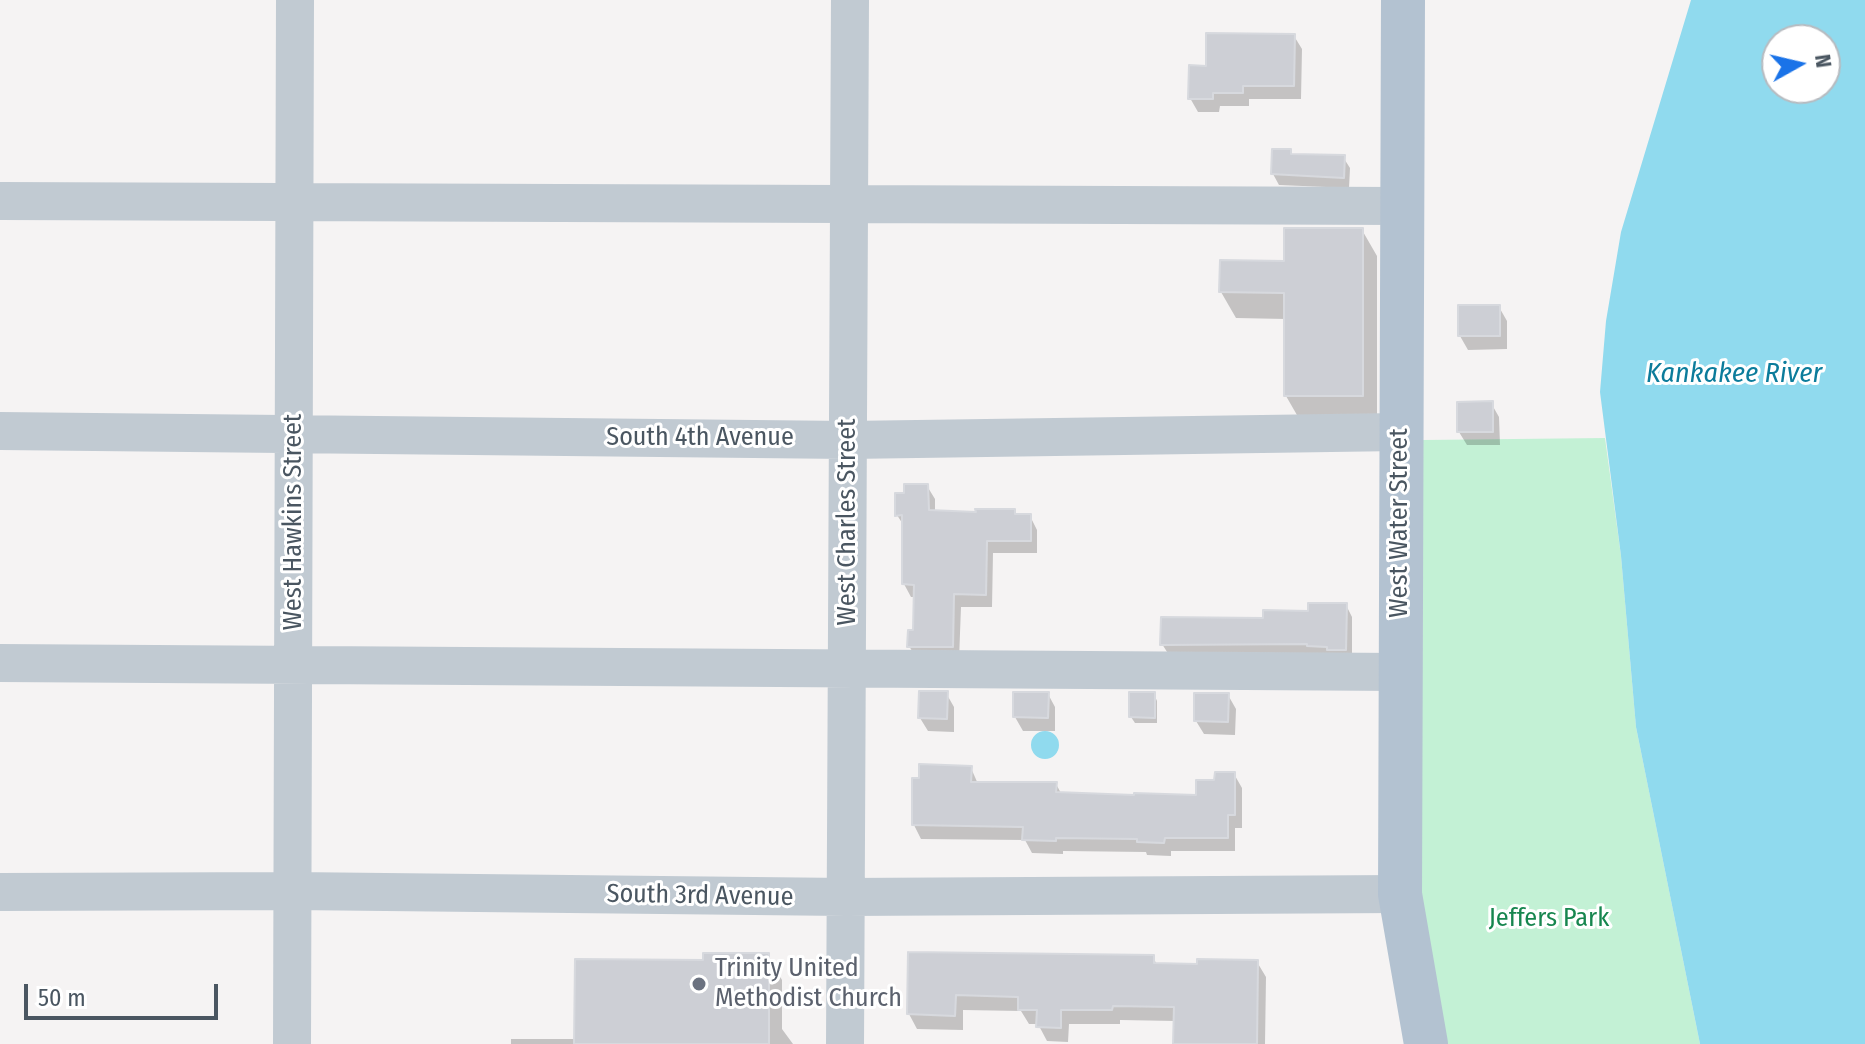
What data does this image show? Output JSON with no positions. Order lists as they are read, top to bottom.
{
  "streets": {
    "main road": ["West Water Street"],
    "street": [
      "South 4th Avenue",
      "West Hawkins Street",
      "West Charles Street",
      "South 3rd Avenue"
    ]
  },
  "crossings": [
    ["South 4th Avenue", "West Hawkins Street"],
    ["South 4th Avenue", "West Charles Street"],
    ["South 4th Avenue", "West Water Street"],
    ["West Hawkins Street", "South 3rd Avenue"],
    ["West Charles Street", "South 3rd Avenue"],
    ["West Water Street", "South 3rd Avenue"]
  ],
  "water": ["Kankakee River"],
  "parks": ["Jeffers Park"],
  "places": ["Trinity United Methodist Church"],
  "scale_bar": "50 m",
  "north": "right"
}
